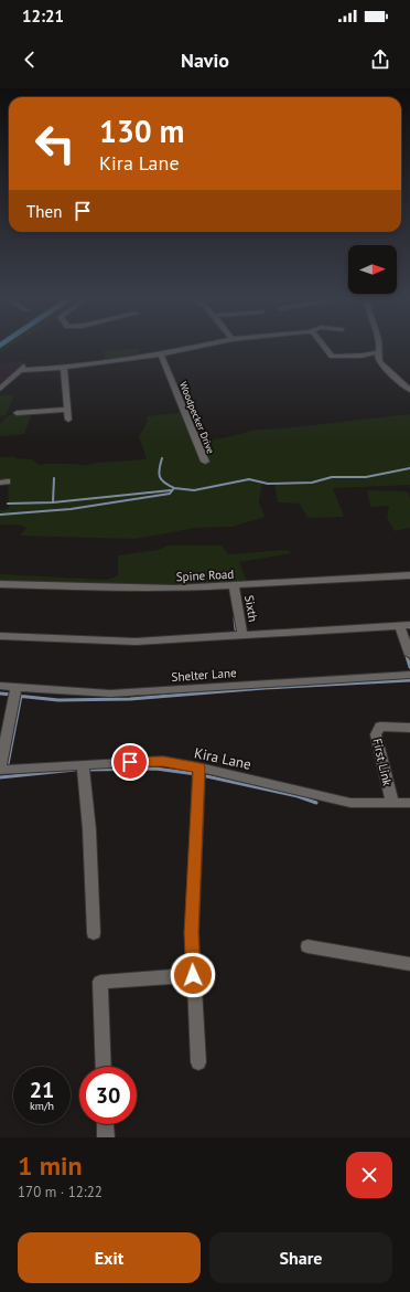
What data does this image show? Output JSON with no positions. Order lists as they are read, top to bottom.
{
  "streets": {
    "street": [
      "Woodpecker Drive",
      "Spine Road",
      "Sixth",
      "Shelter Lane",
      "Kira Lane",
      "First Link"
    ]
  },
  "crossings": [
    ["Spine Road", "Sixth"],
    ["Kira Lane", "First Link"]
  ],
  "north": "right",
  "page": {
    "status": "12:21",
    "header": "Navio",
    "turn": ["130 m", "Kira Lane"],
    "then": "Then",
    "speed": "21 km/h",
    "limit": "30",
    "heading": ["1 min", "170 m · 12:22"],
    "buttons": ["Exit", "Share"]
  }
}
